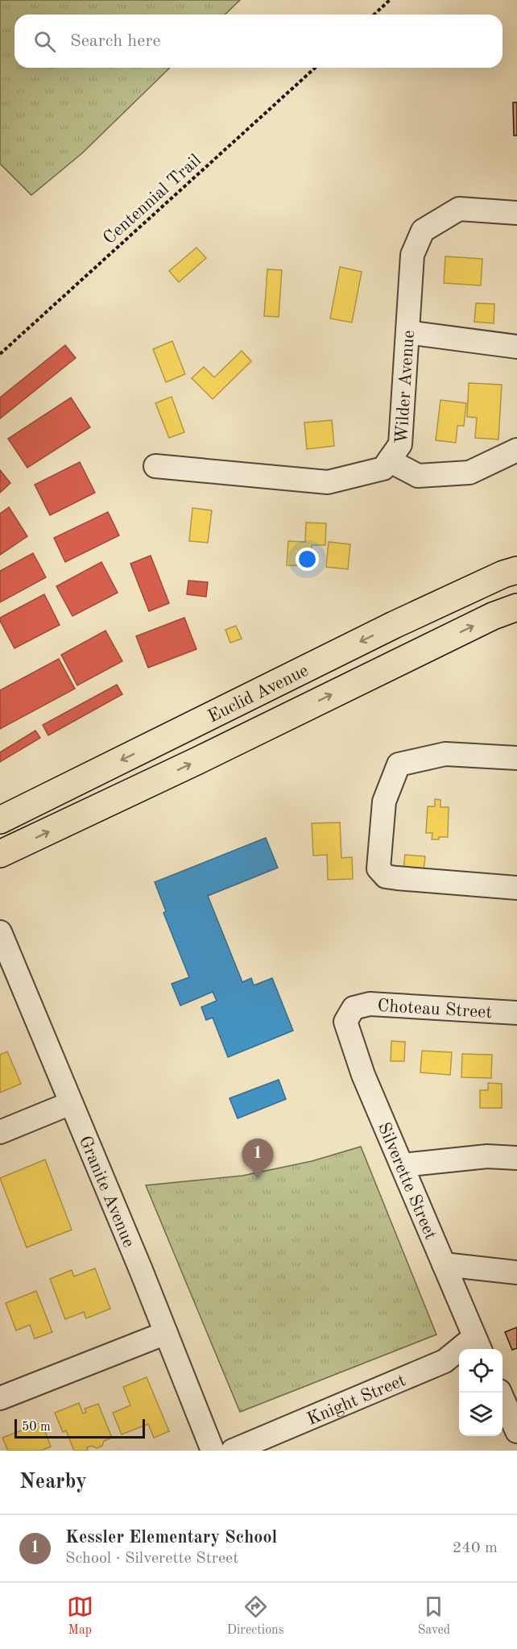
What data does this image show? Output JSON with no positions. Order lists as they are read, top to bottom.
{
  "streets": {
    "highway": ["Euclid Avenue"],
    "street": [
      "Wilder Avenue",
      "Choteau Street",
      "Silverette Street",
      "Granite Avenue",
      "Knight Street"
    ],
    "path": ["Centennial Trail"]
  },
  "crossings": [
    ["Choteau Street", "Silverette Street"],
    ["Silverette Street", "Knight Street"]
  ],
  "scale_bar": "50 m",
  "page": {
    "search": "Search here",
    "pins": "1",
    "scale": "50 m",
    "heading": "Nearby",
    "list": [
      {
        "mark": "1",
        "name": "Kessler Elementary School",
        "note": "School · Silverette Street",
        "value": "240 m"
      }
    ],
    "nav": ["Map", "Directions", "Saved"]
  }
}
